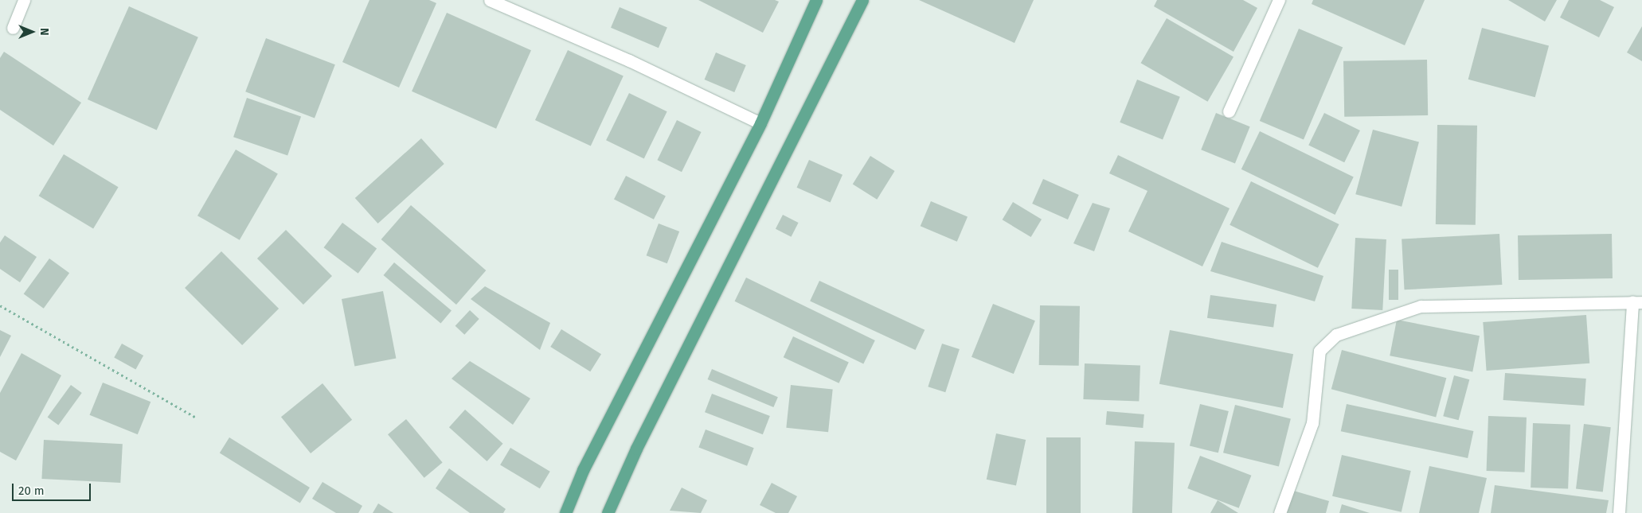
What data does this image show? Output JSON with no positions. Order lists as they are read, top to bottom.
{
  "scale_bar": "20 m",
  "north": "right"
}
